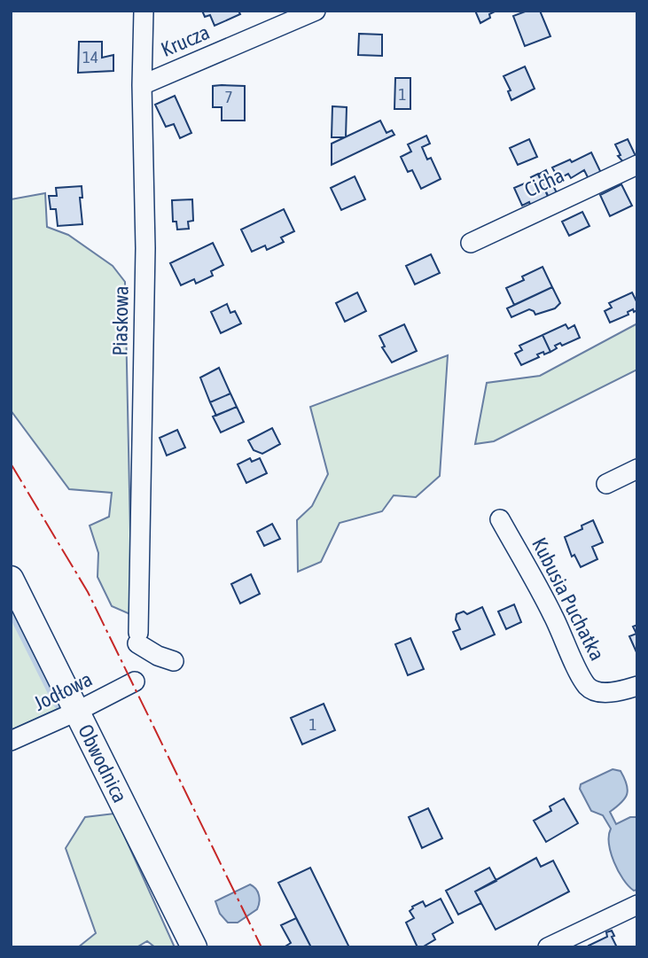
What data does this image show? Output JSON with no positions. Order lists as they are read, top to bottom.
{
  "streets": {
    "main road": ["Obwodnica"],
    "street": [
      "Krucza",
      "Cicha",
      "Piaskowa",
      "Kubusia Puchatka",
      "Jodłowa"
    ]
  },
  "crossings": [
    ["Krucza", "Piaskowa"],
    ["Jodłowa", "Obwodnica"]
  ],
  "house_numbers": [
    "14",
    "1",
    "7",
    "1"
  ]
}
